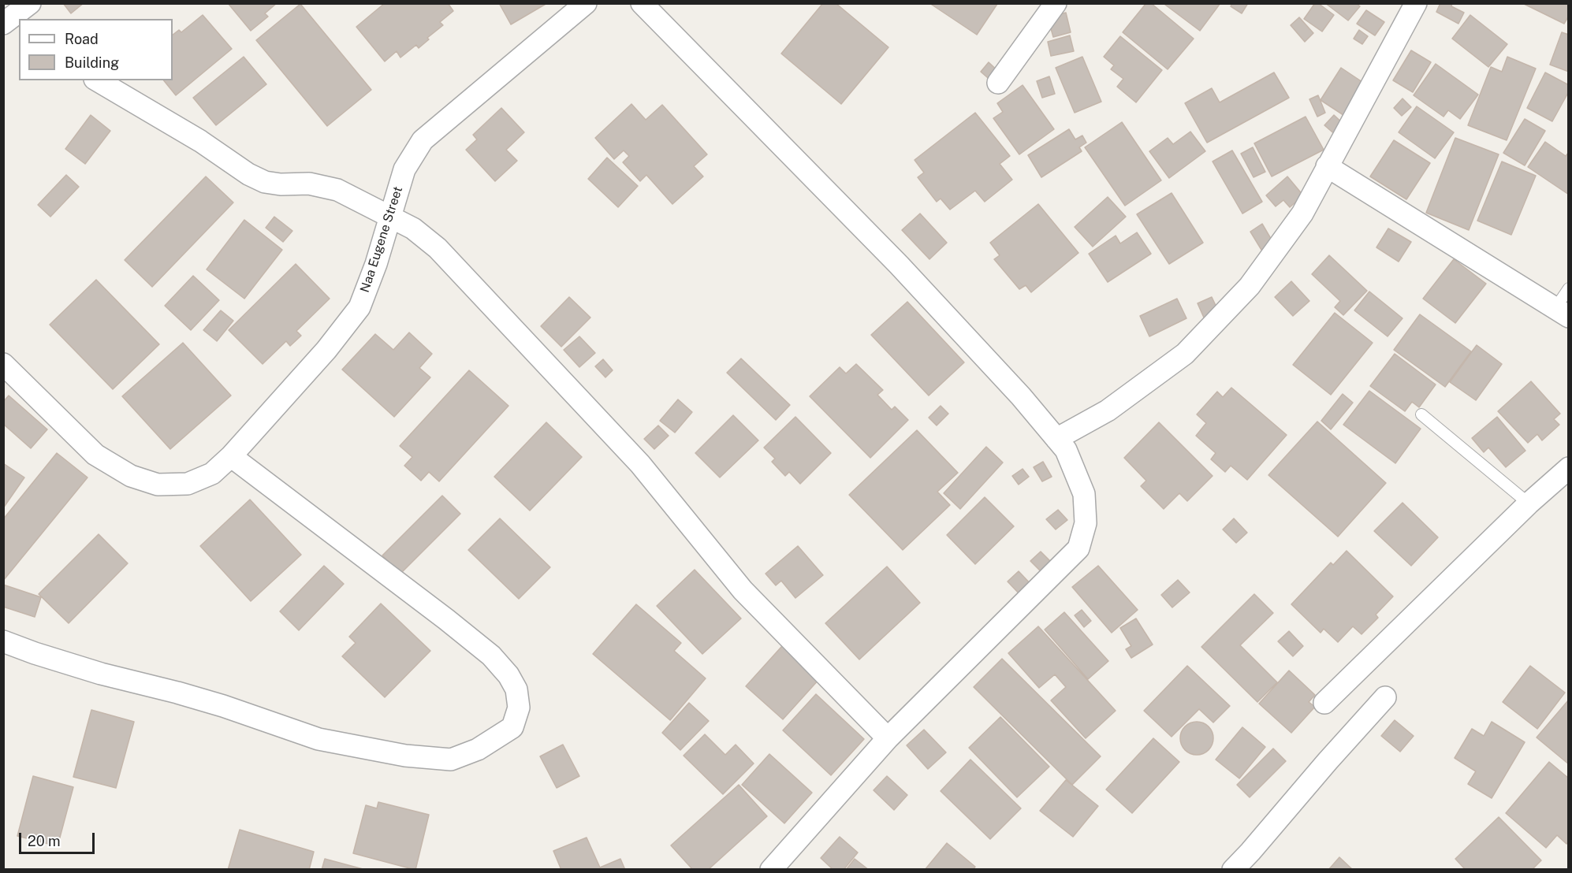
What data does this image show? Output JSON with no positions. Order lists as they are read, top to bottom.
{
  "streets": {
    "street": ["Naa Eugene Street"]
  },
  "legend": ["Road", "Building"],
  "scale_bar": "20 m"
}
